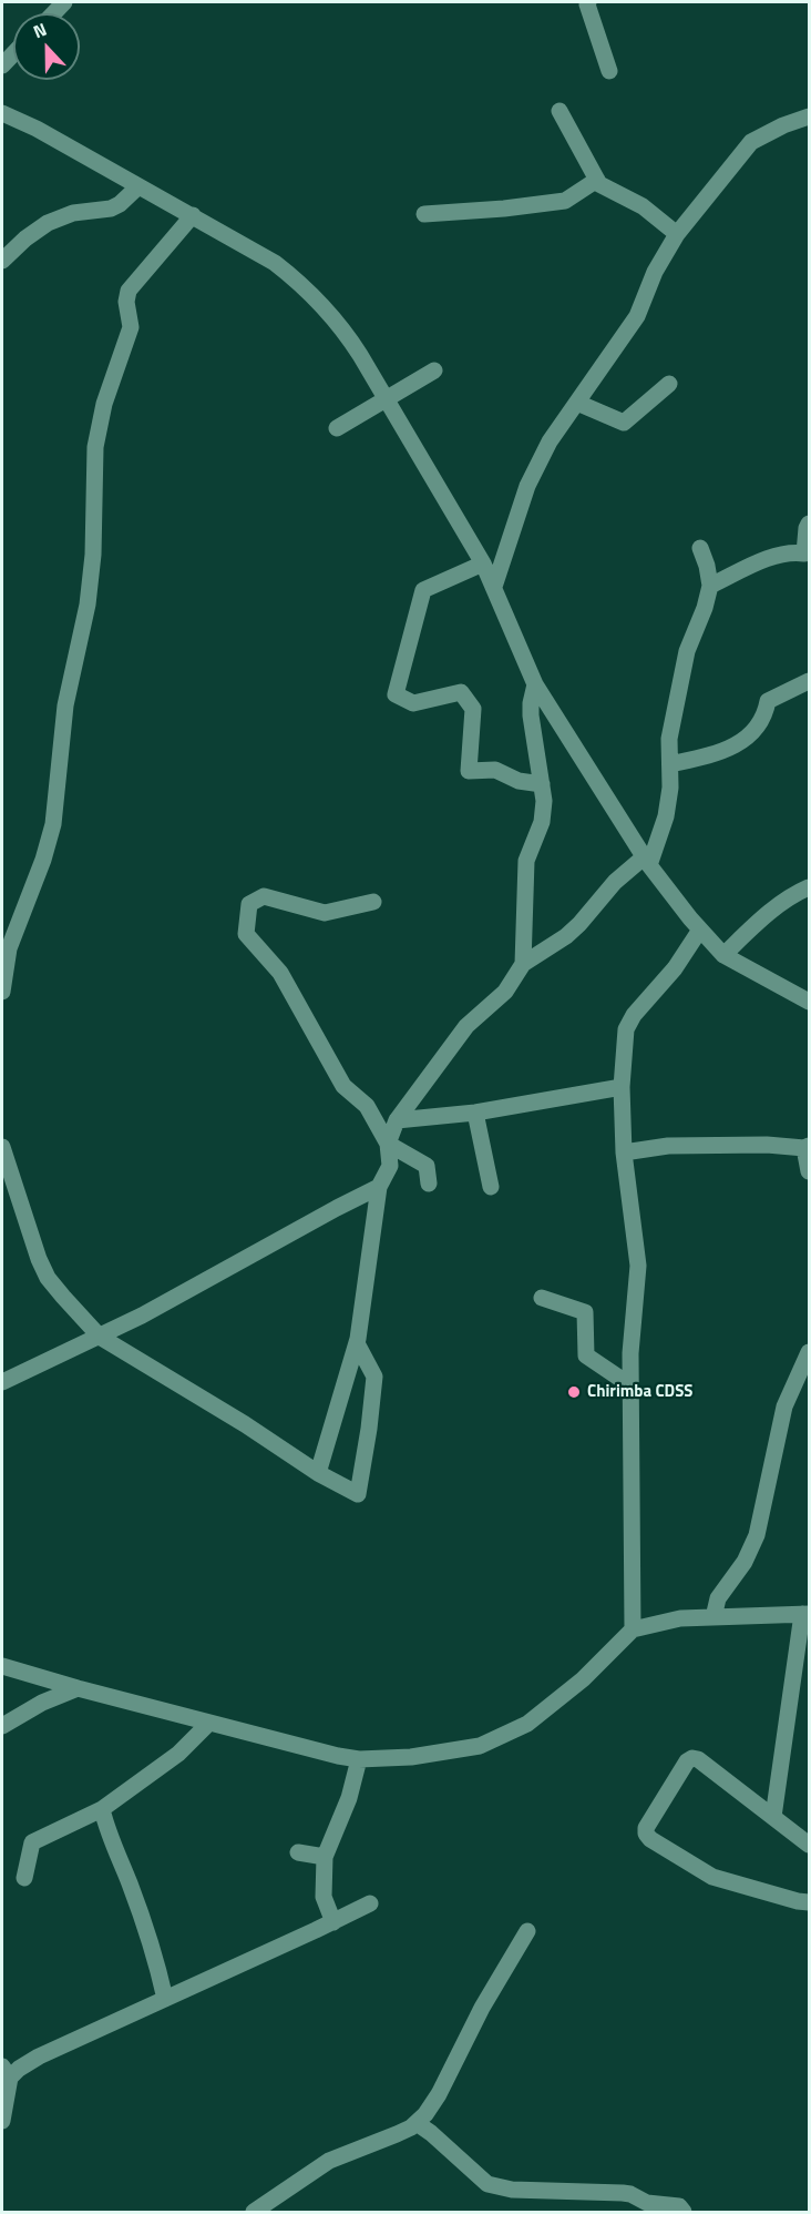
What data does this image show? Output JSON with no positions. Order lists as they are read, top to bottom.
{
  "places": ["Chirimba CDSS"],
  "north": "top"
}
